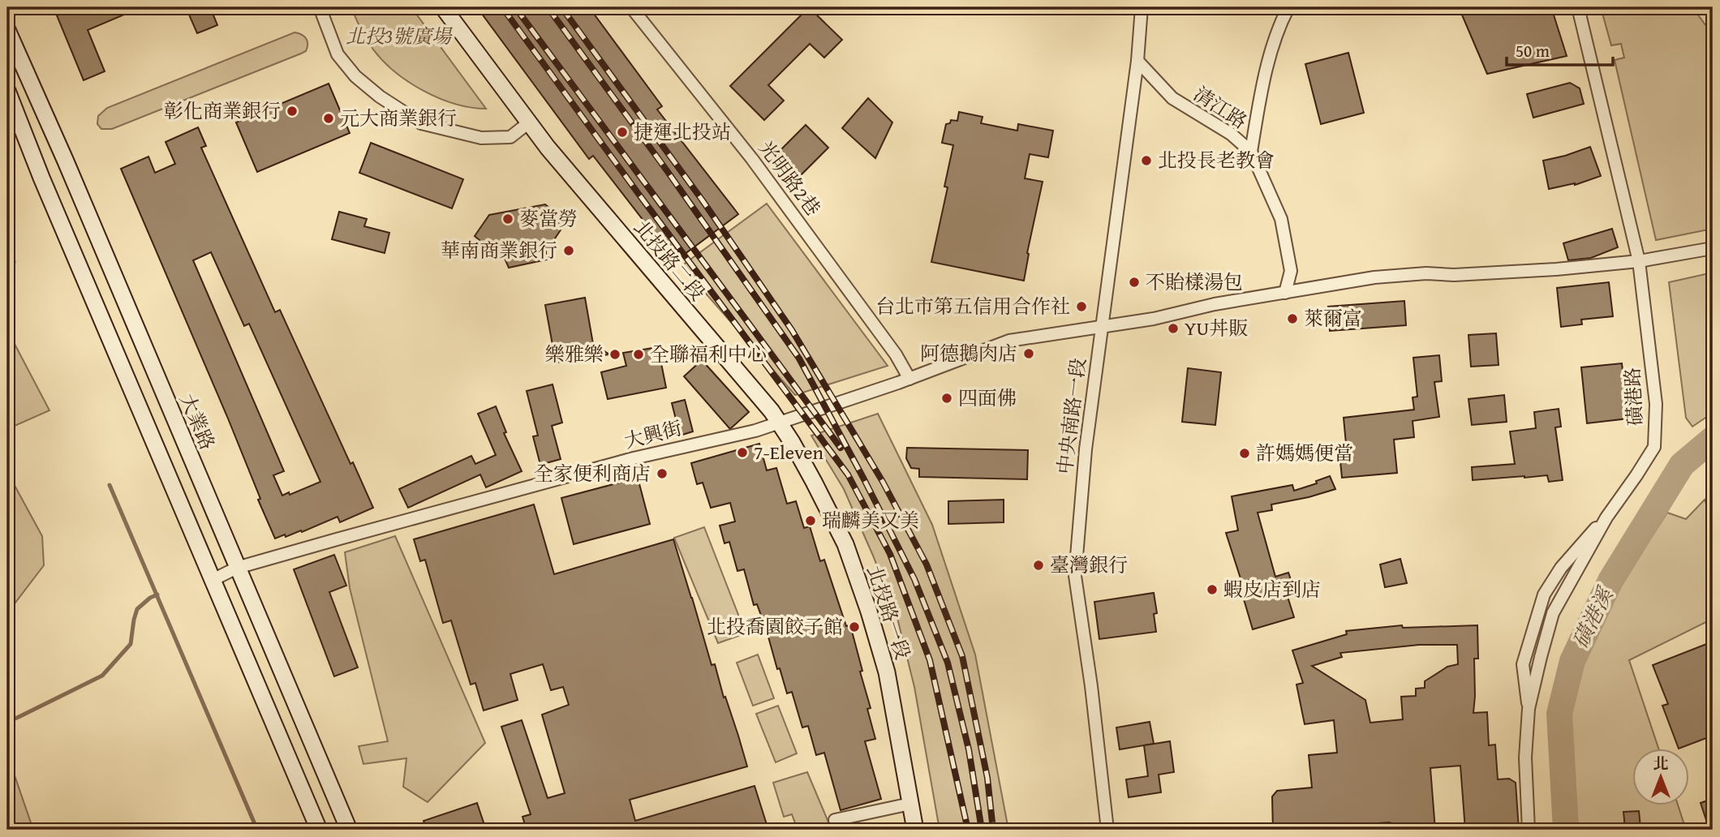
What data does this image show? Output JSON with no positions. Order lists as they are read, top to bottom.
{
  "streets": {
    "main road": ["北投路二段", "大業路", "北投路一段"],
    "street": [
      "清江路",
      "光明路2巷",
      "磺港路",
      "中央南路一段",
      "大興街"
    ]
  },
  "crossings": [
    ["清江路", "中央南路一段"],
    ["清江路", "大興街"],
    ["光明路2巷", "大興街"],
    ["北投路二段", "大興街"],
    ["北投路二段", "北投路一段"],
    ["磺港路", "大興街"],
    ["中央南路一段", "大興街"],
    ["大業路", "大興街"],
    ["大興街", "北投路一段"]
  ],
  "water": ["磺港溪"],
  "parks": ["北投3號廣場"],
  "places": [
    "彰化商業銀行",
    "元大商業銀行",
    "捷運北投站",
    "北投長老教會",
    "麥當勞",
    "華南商業銀行",
    "不貽樣湯包",
    "台北市第五信用合作社",
    "萊爾富",
    "YU丼販",
    "阿德鵝肉店",
    "樂雅樂",
    "全聯福利中心",
    "四面佛",
    "7-Eleven",
    "許媽媽便當",
    "全家便利商店",
    "瑞麟美又美",
    "臺灣銀行",
    "蝦皮店到店",
    "北投喬園餃子館"
  ],
  "scale_bar": "50 m",
  "north": "top"
}
